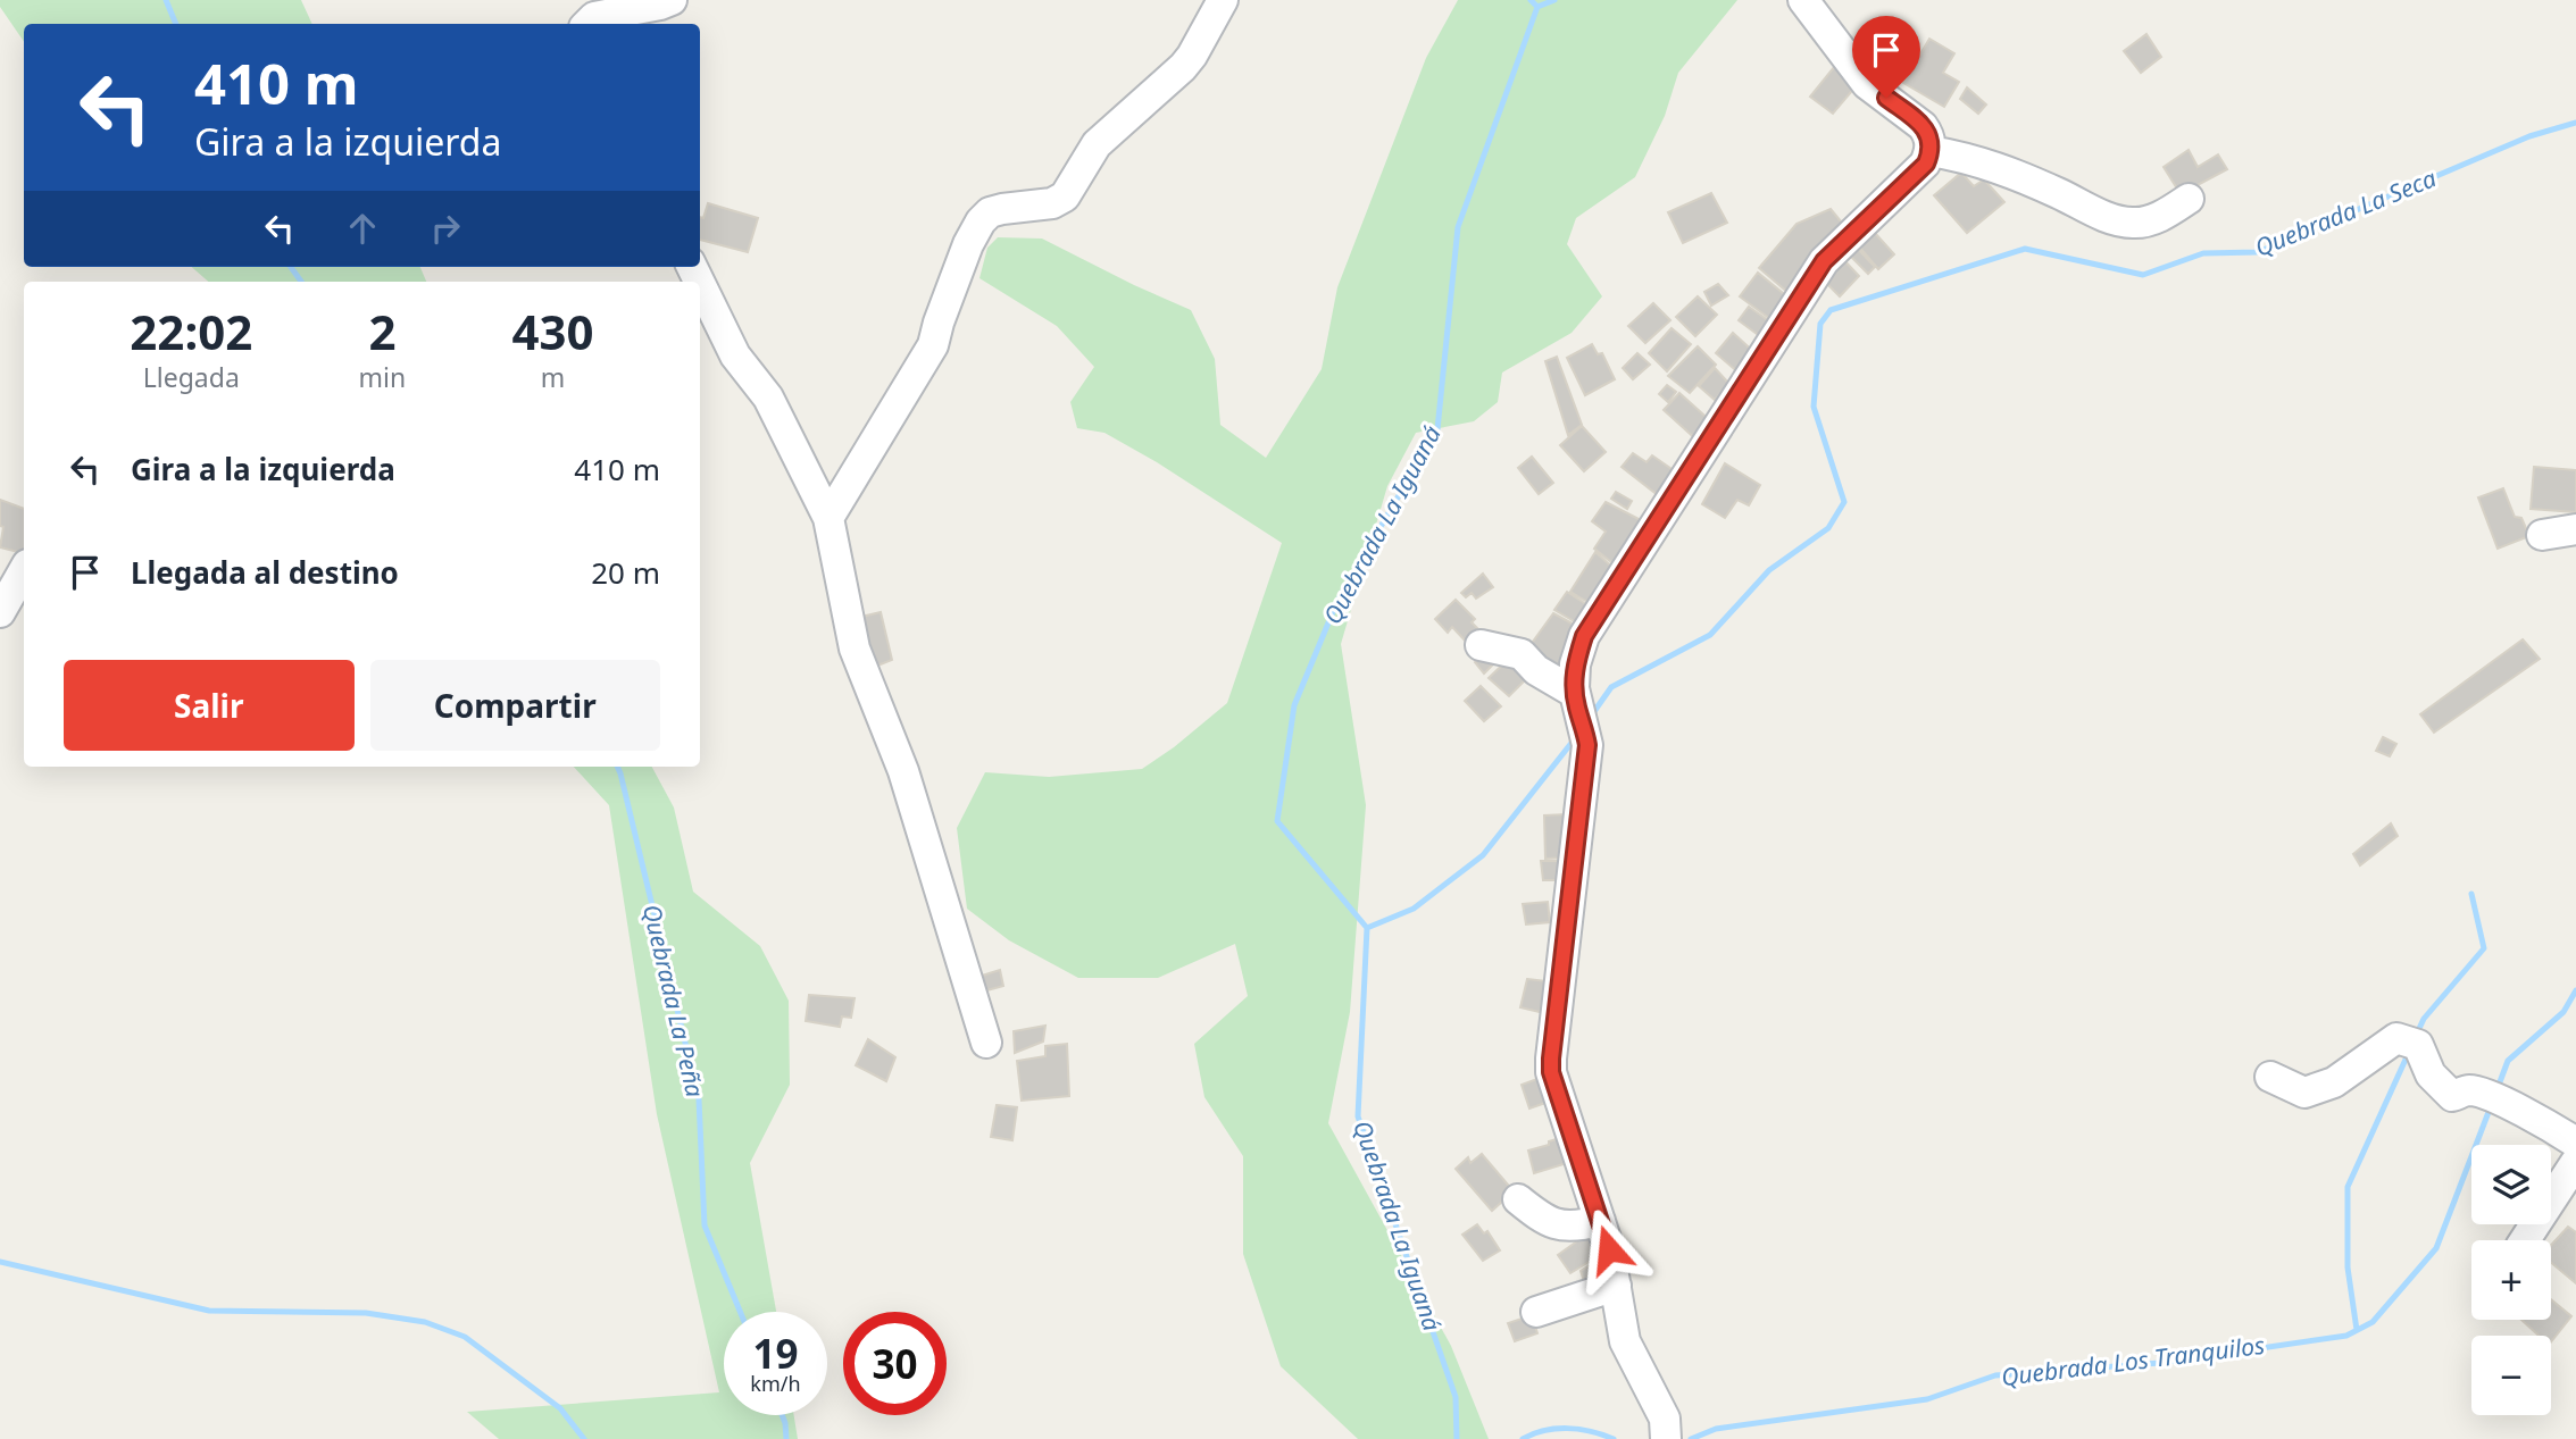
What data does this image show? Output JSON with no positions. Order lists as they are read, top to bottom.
{
  "water": [
    "Quebrada La Seca",
    "Quebrada La Iguaná",
    "Quebrada La Peña",
    "Quebrada Los Tranquilos"
  ],
  "page": {
    "turn": ["410 m", "Gira a la izquierda"],
    "eta": [
      "22:02",
      "Llegada",
      "2",
      "min",
      "430",
      "m"
    ],
    "list": [
      {
        "name": "Gira a la izquierda",
        "value": "410 m"
      },
      {
        "name": "Llegada al destino",
        "value": "20 m"
      }
    ],
    "buttons": ["Salir", "Compartir"],
    "map_buttons": ["+", "−"],
    "speed": "19 km/h",
    "limit": "30"
  }
}
